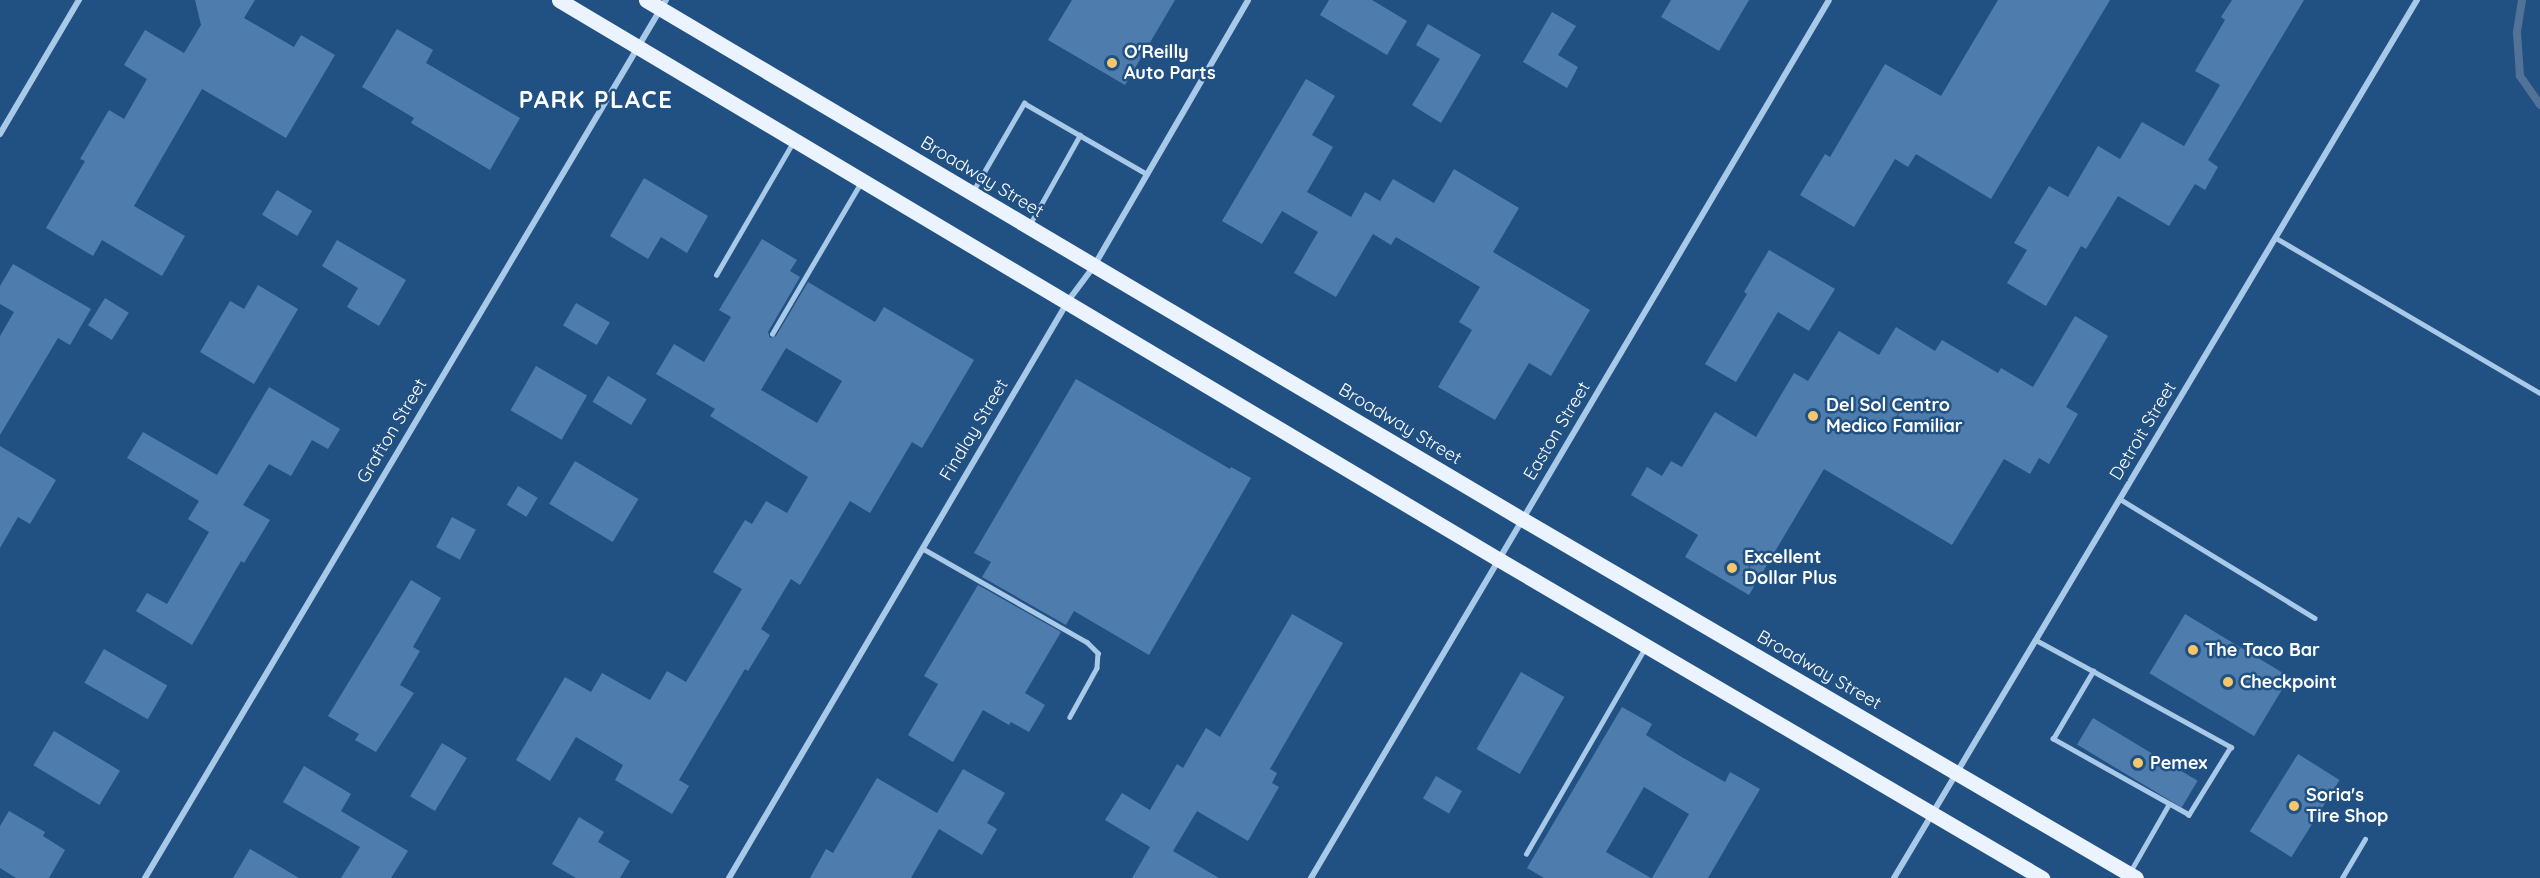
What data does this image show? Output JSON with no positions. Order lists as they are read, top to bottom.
{
  "streets": {
    "main road": ["Broadway Street"],
    "street": [
      "Findlay Street",
      "Grafton Street",
      "Easton Street",
      "Detroit Street"
    ]
  },
  "crossings": [
    ["Broadway Street", "Findlay Street"],
    ["Broadway Street", "Grafton Street"],
    ["Broadway Street", "Easton Street"],
    ["Broadway Street", "Detroit Street"]
  ],
  "districts": ["PARK PLACE"],
  "places": [
    "O'Reilly Auto Parts",
    "Del Sol Centro Medico Familiar",
    "Excellent Dollar Plus",
    "The Taco Bar",
    "Checkpoint",
    "Pemex",
    "Soria's Tire Shop"
  ]
}
